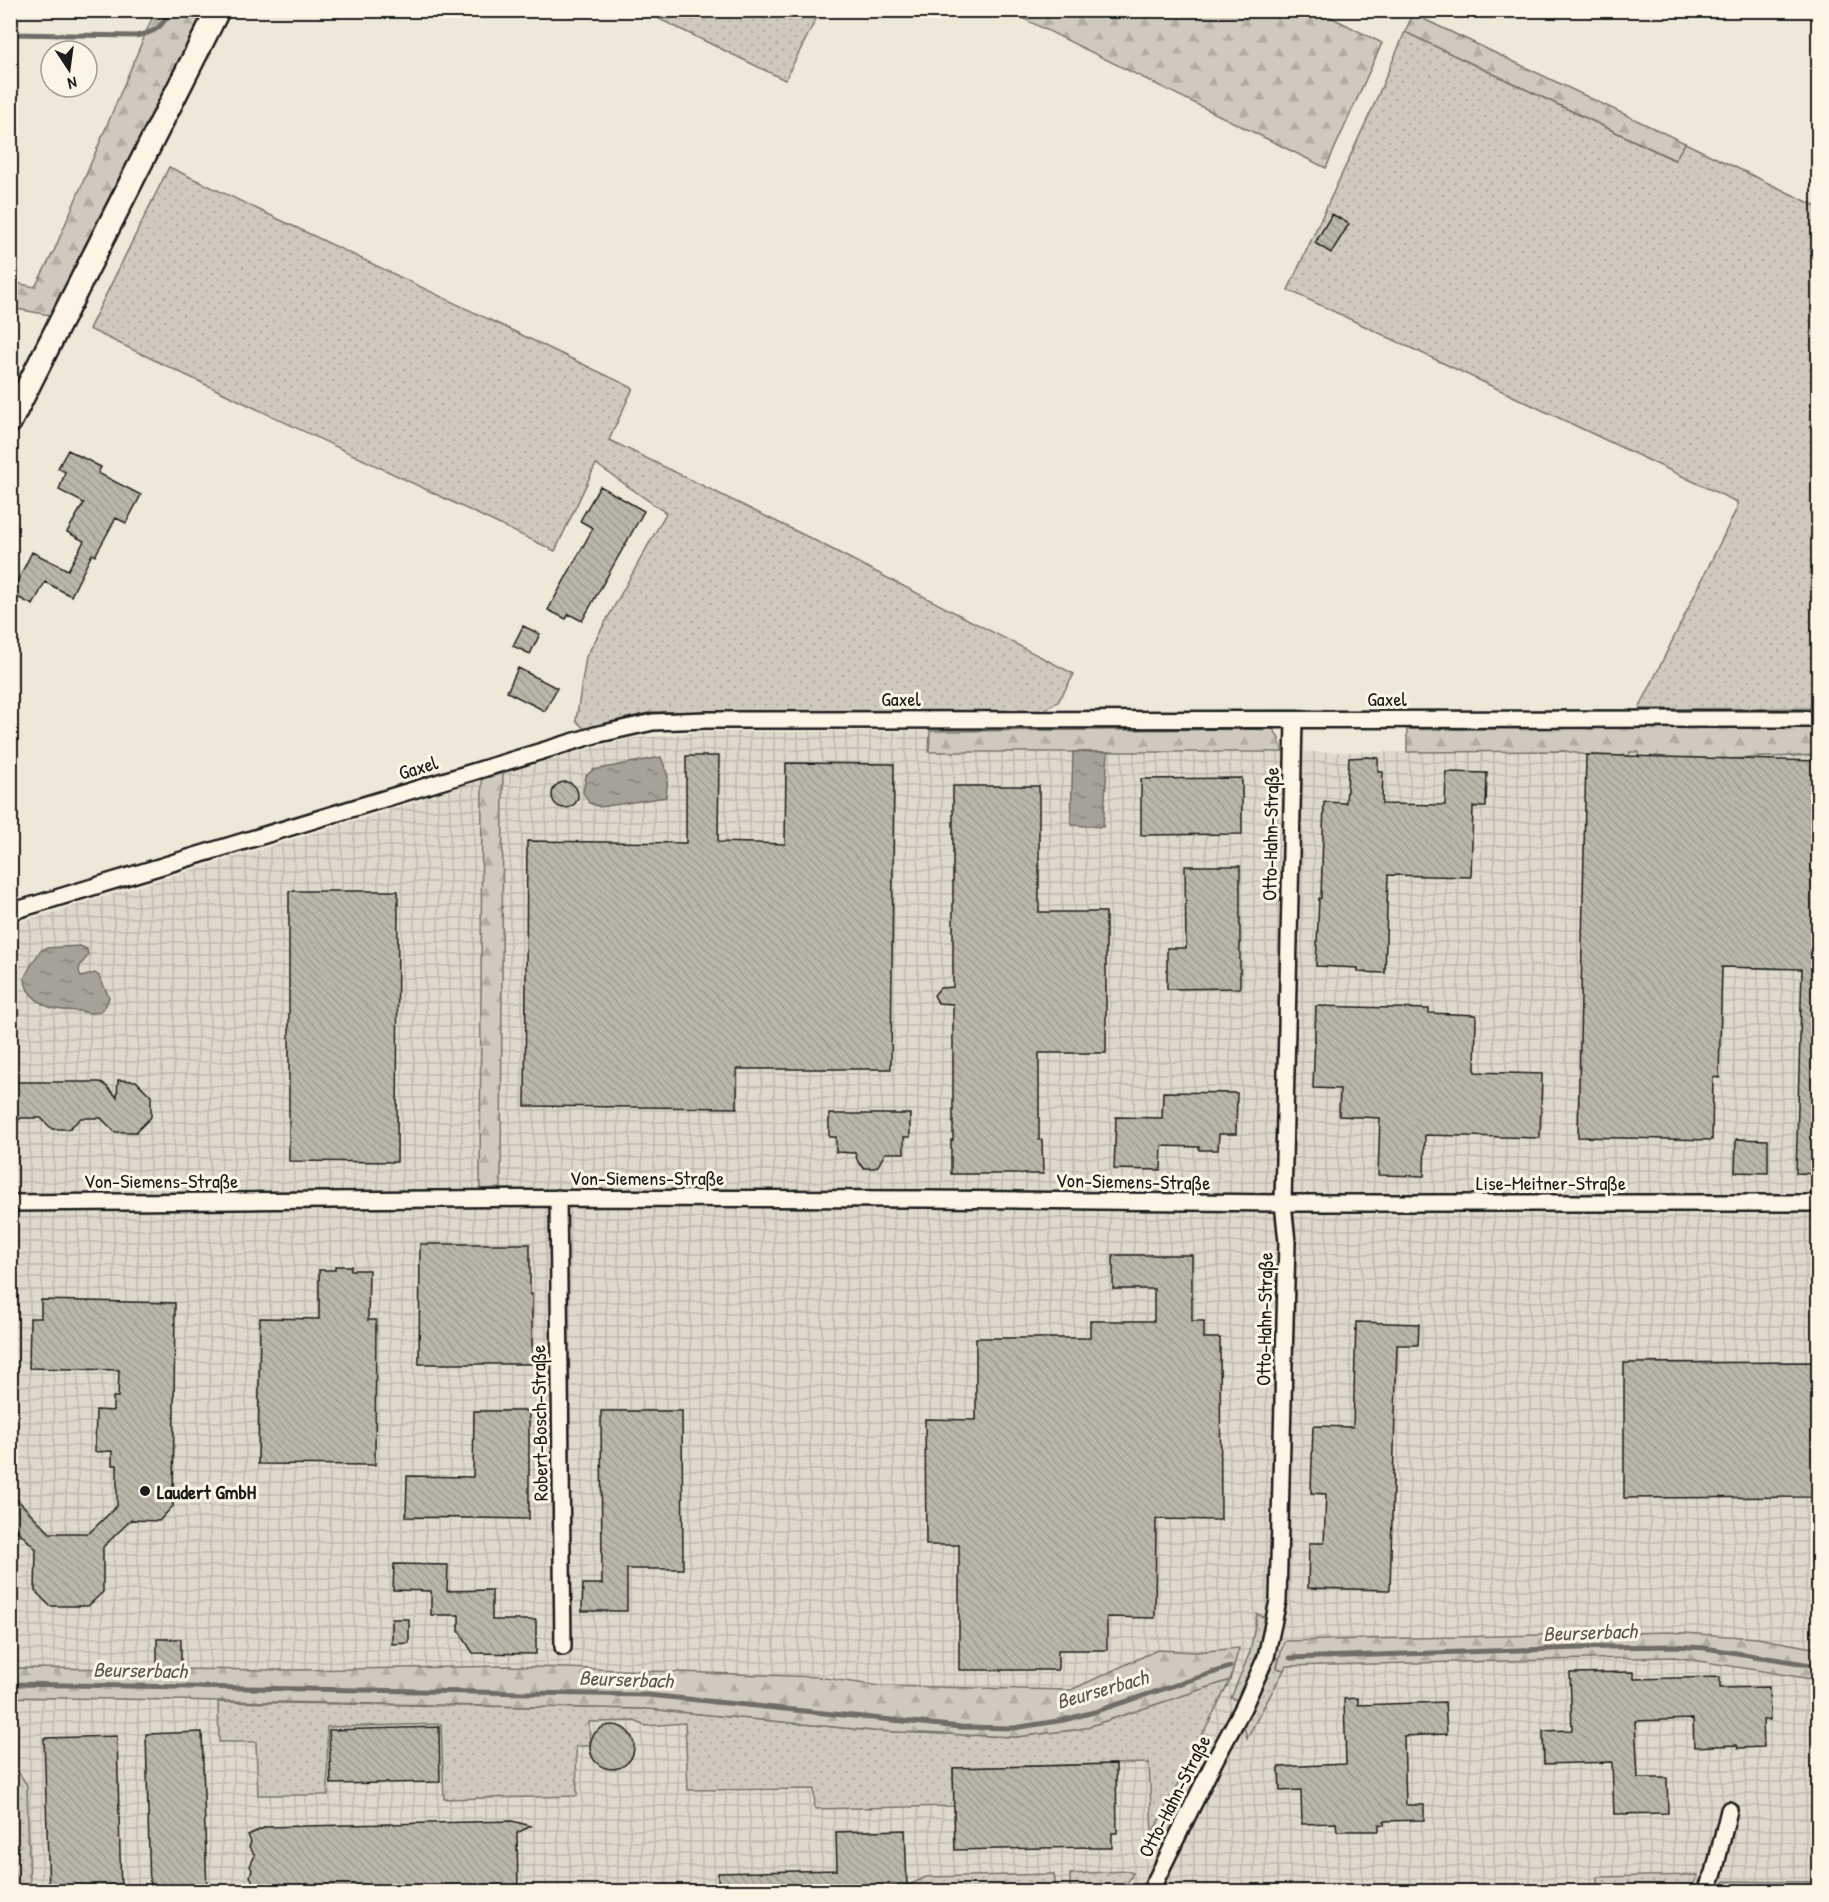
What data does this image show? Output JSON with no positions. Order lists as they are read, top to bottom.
{
  "streets": {
    "street": [
      "Gaxel",
      "Otto-Hahn-Straße",
      "Von-Siemens-Straße",
      "Lise-Meitner-Straße",
      "Robert-Bosch-Straße"
    ]
  },
  "crossings": [
    ["Gaxel", "Otto-Hahn-Straße"],
    ["Otto-Hahn-Straße", "Von-Siemens-Straße"],
    ["Otto-Hahn-Straße", "Lise-Meitner-Straße"],
    ["Von-Siemens-Straße", "Lise-Meitner-Straße"],
    ["Von-Siemens-Straße", "Robert-Bosch-Straße"]
  ],
  "water": ["Beurserbach"],
  "places": ["Laudert GmbH"],
  "north": "bottom"
}
